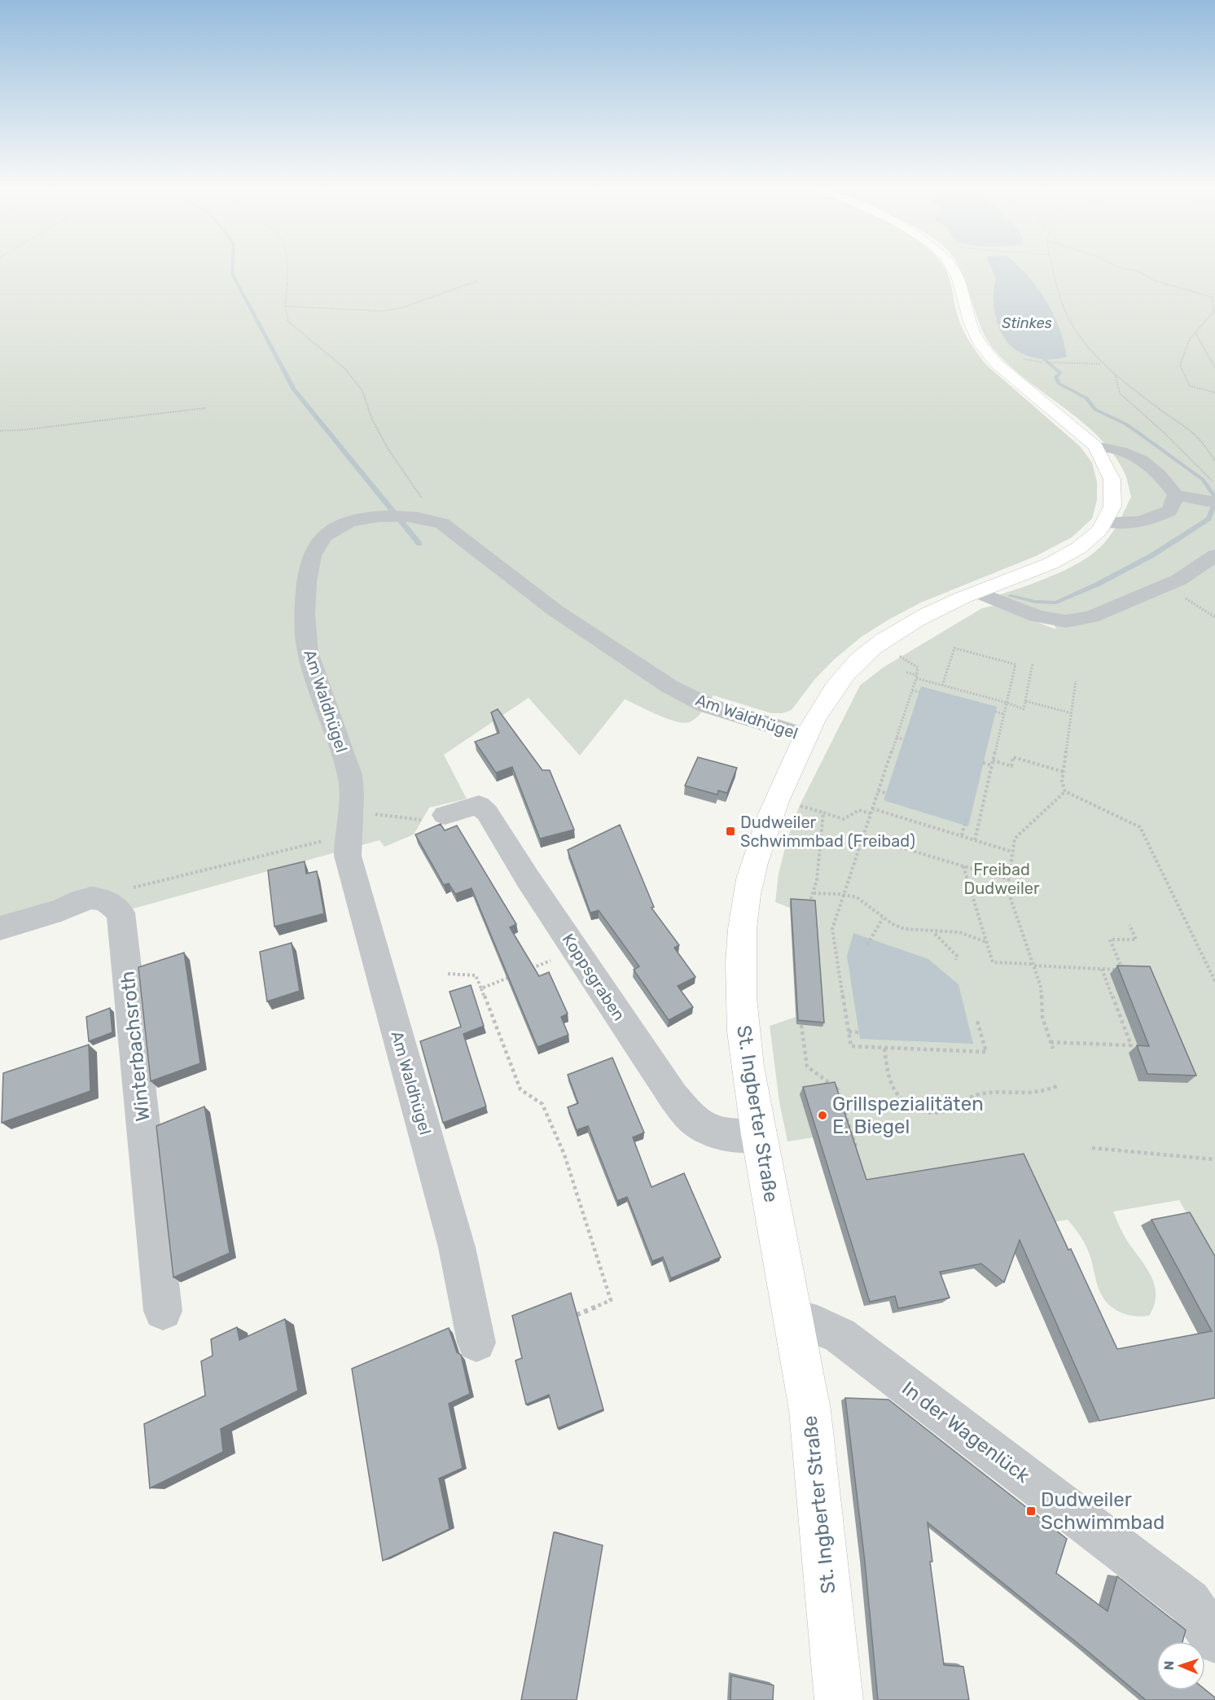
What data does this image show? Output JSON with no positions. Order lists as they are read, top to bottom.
{
  "streets": {
    "main road": ["St. Ingberter Straße"],
    "street": [
      "Am Waldhügel",
      "Koppsgraben",
      "Winterbachsroth",
      "In der Wagenlück"
    ]
  },
  "crossings": [
    ["Am Waldhügel", "St. Ingberter Straße"],
    ["Koppsgraben", "St. Ingberter Straße"],
    ["St. Ingberter Straße", "In der Wagenlück"]
  ],
  "water": ["Stinkes"],
  "parks": ["Freibad Dudweiler"],
  "places": {
    "transit": ["Dudweiler Schwimmbad (Freibad)", "Dudweiler Schwimmbad"],
    "other": ["Grillspezialitäten E. Biegel"]
  },
  "north": "left"
}
